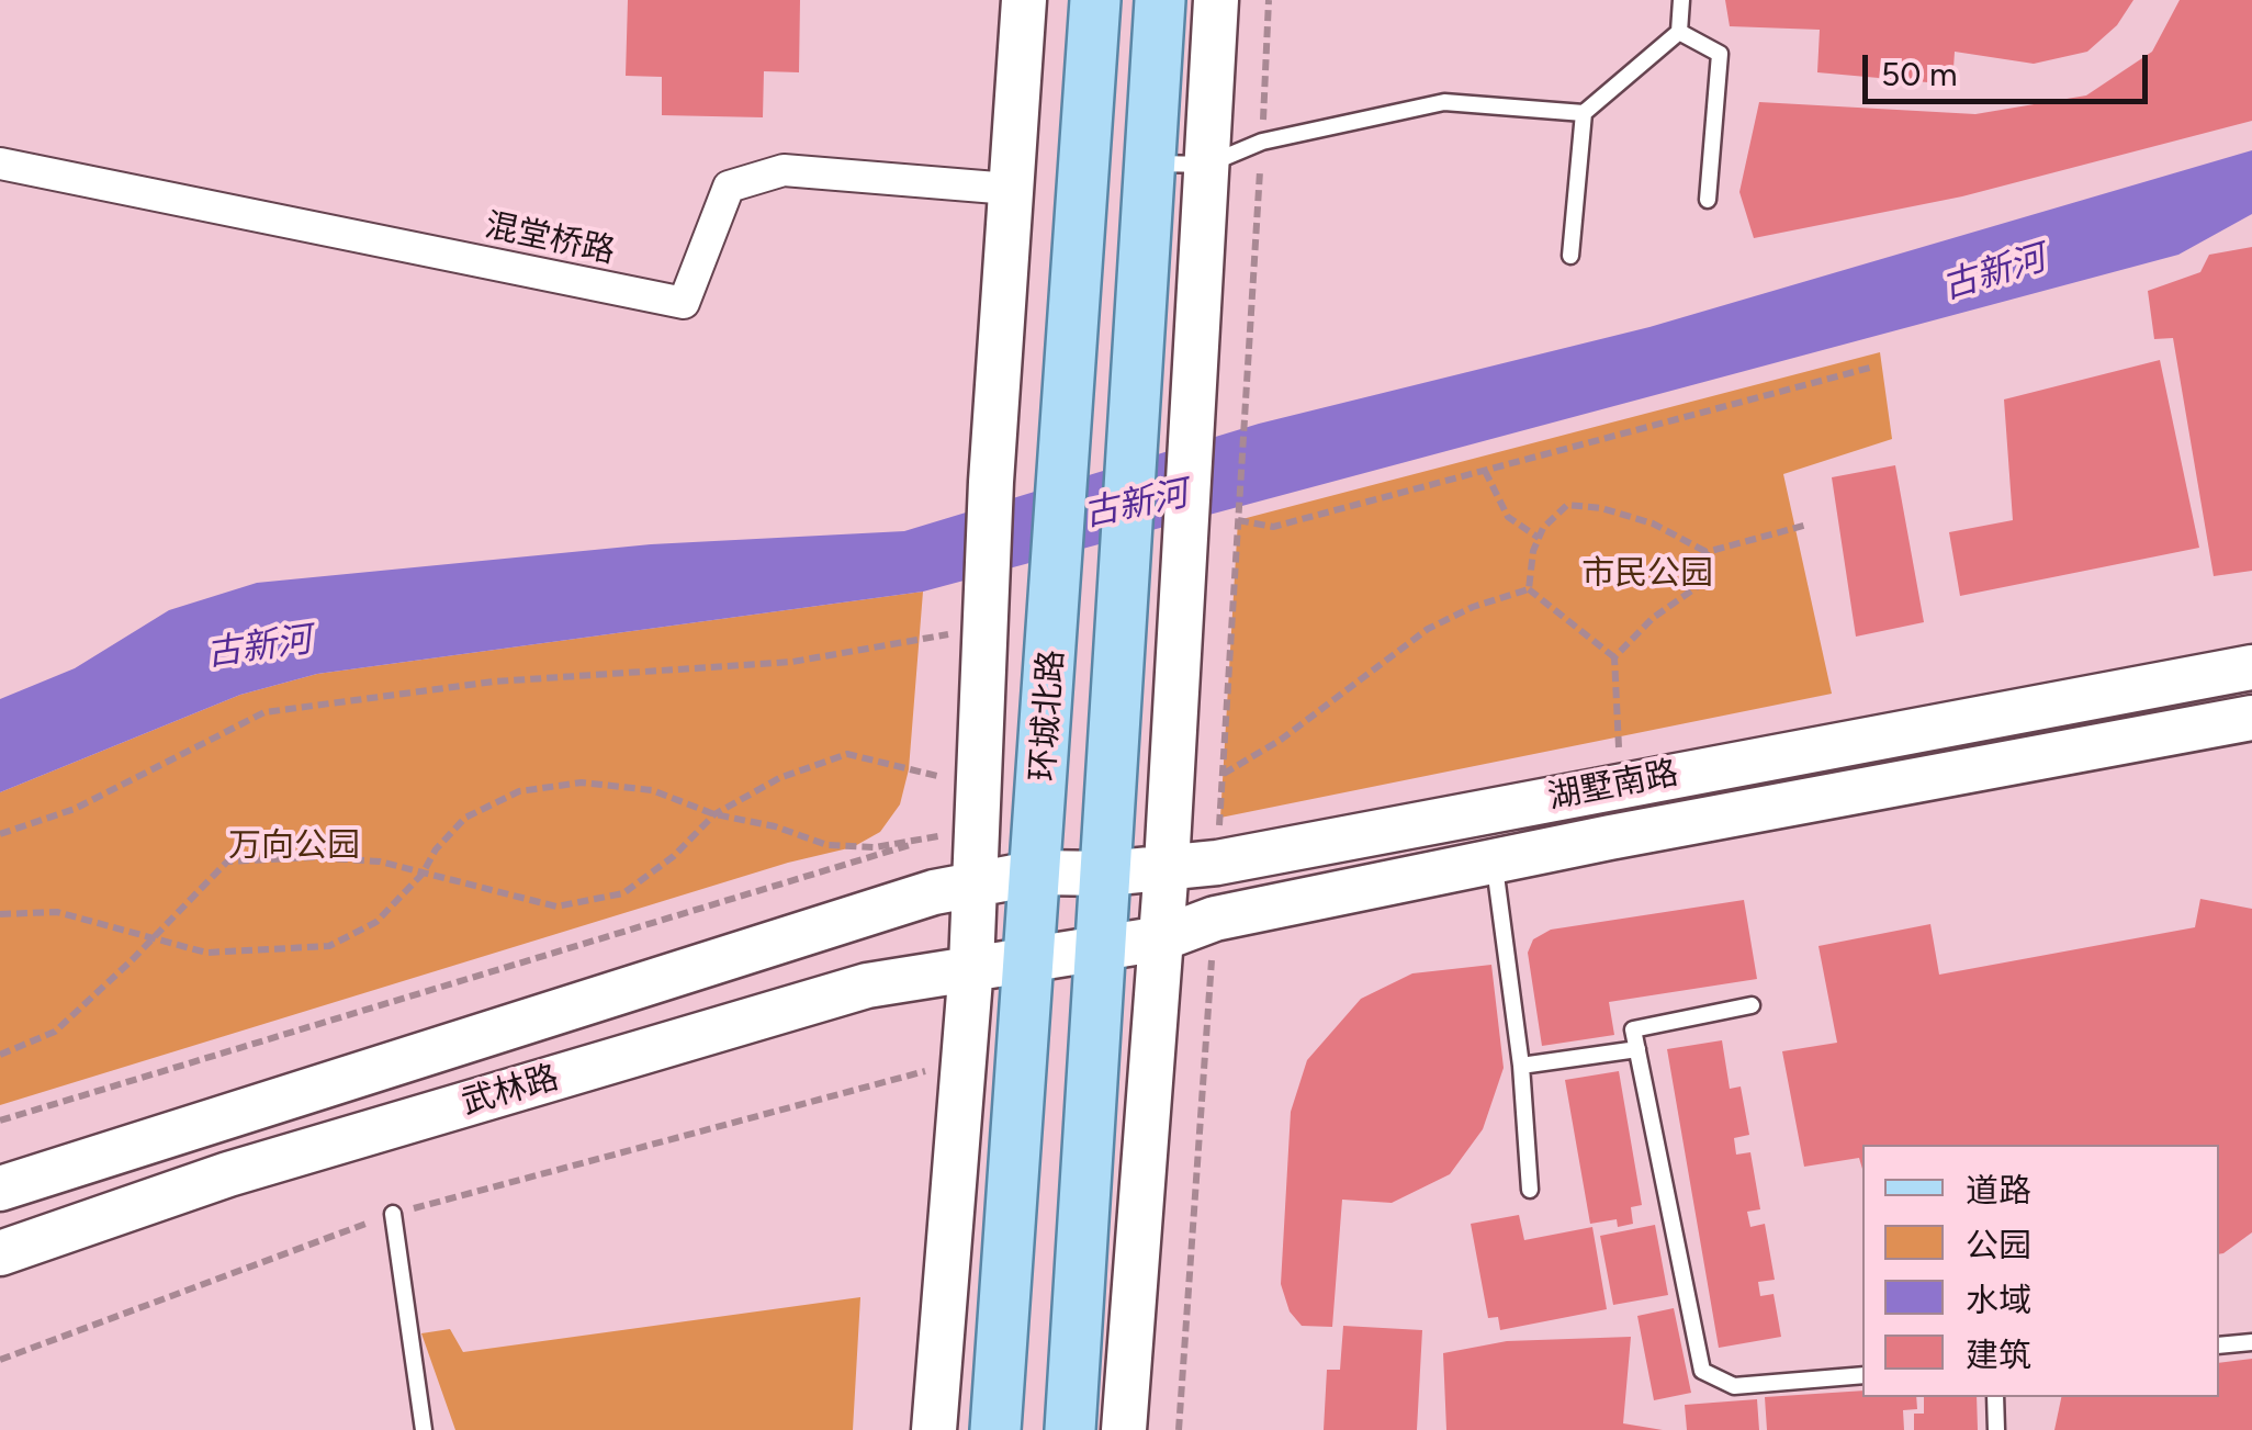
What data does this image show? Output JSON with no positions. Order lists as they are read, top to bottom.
{
  "streets": {
    "main road": ["环城北路", "湖墅南路", "武林路"],
    "street": ["混堂桥路"]
  },
  "crossings": [
    ["混堂桥路", "环城北路"],
    ["环城北路", "湖墅南路"],
    ["环城北路", "武林路"],
    ["湖墅南路", "武林路"]
  ],
  "water": ["古新河"],
  "parks": ["市民公园", "万向公园"],
  "legend": [
    "道路",
    "公园",
    "水域",
    "建筑"
  ],
  "scale_bar": "50 m"
}
